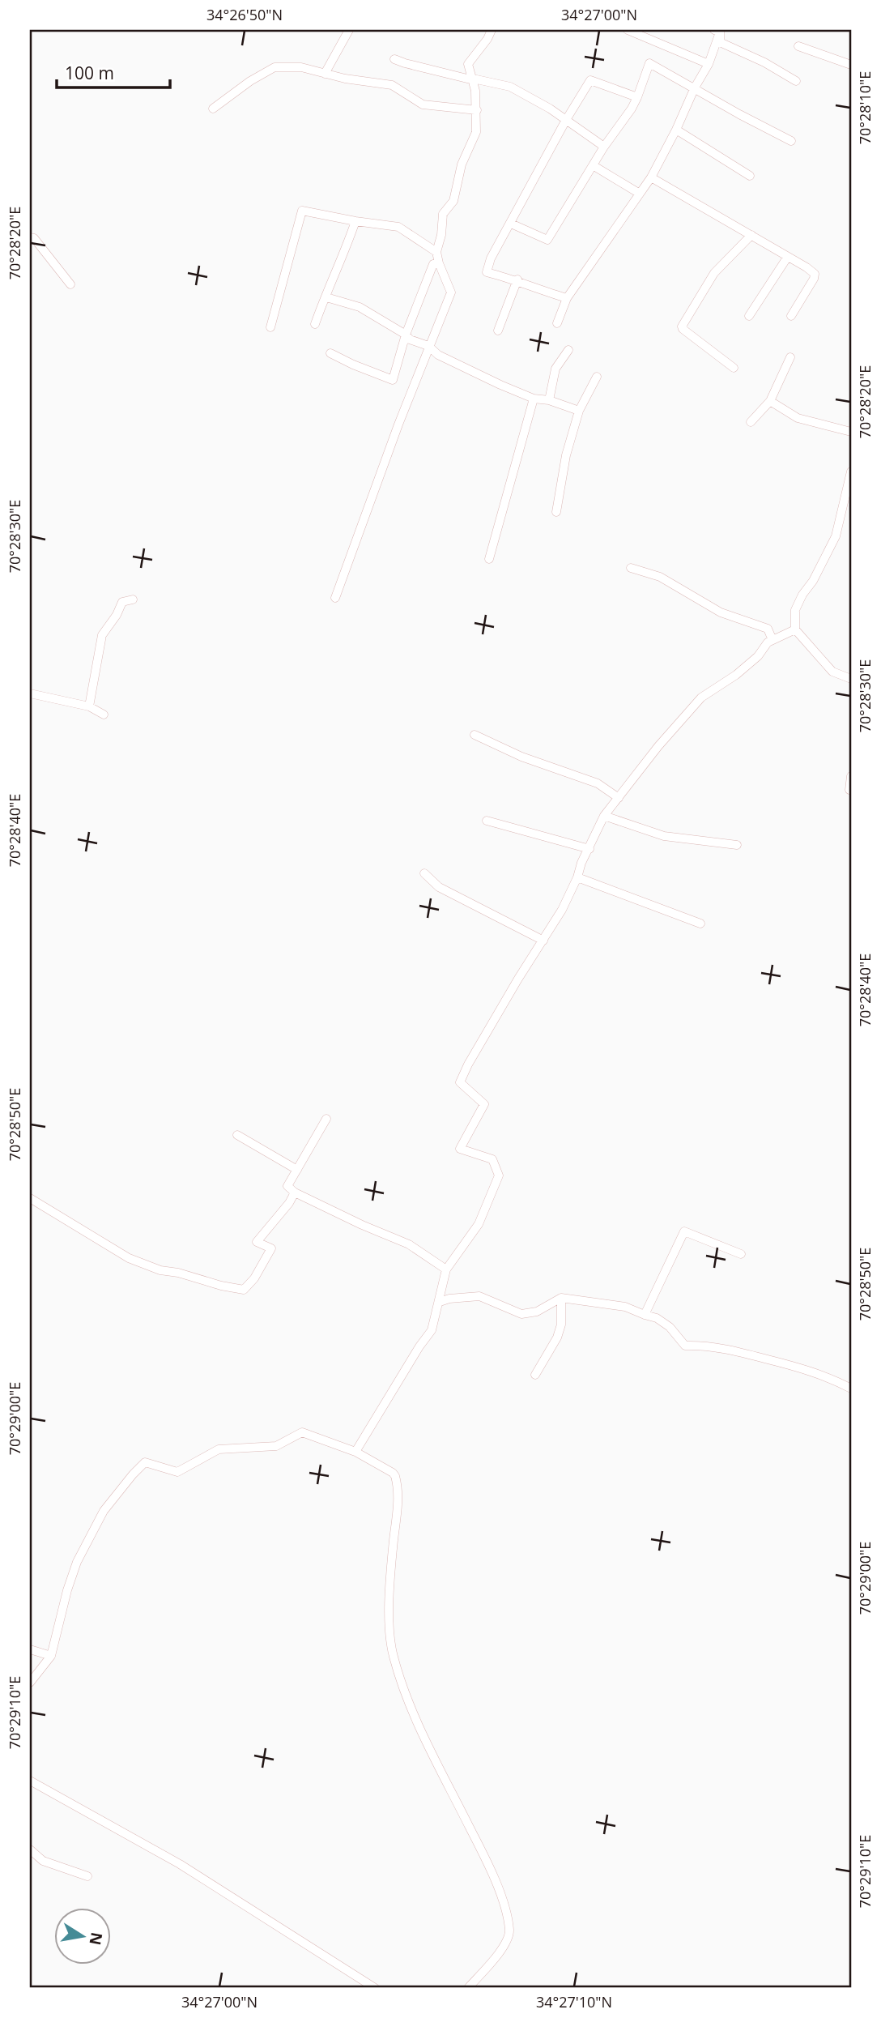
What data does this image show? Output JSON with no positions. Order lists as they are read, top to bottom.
{
  "scale_bar": "100 m",
  "north": "right",
  "coordinates": [
    "34°26'50\"N",
    "34°27'00\"N",
    "70°28'10\"E",
    "70°28'20\"E",
    "70°28'30\"E",
    "70°28'40\"E",
    "70°28'50\"E",
    "70°29'00\"E",
    "70°29'10\"E",
    "34°27'10\"N"
  ]
}
